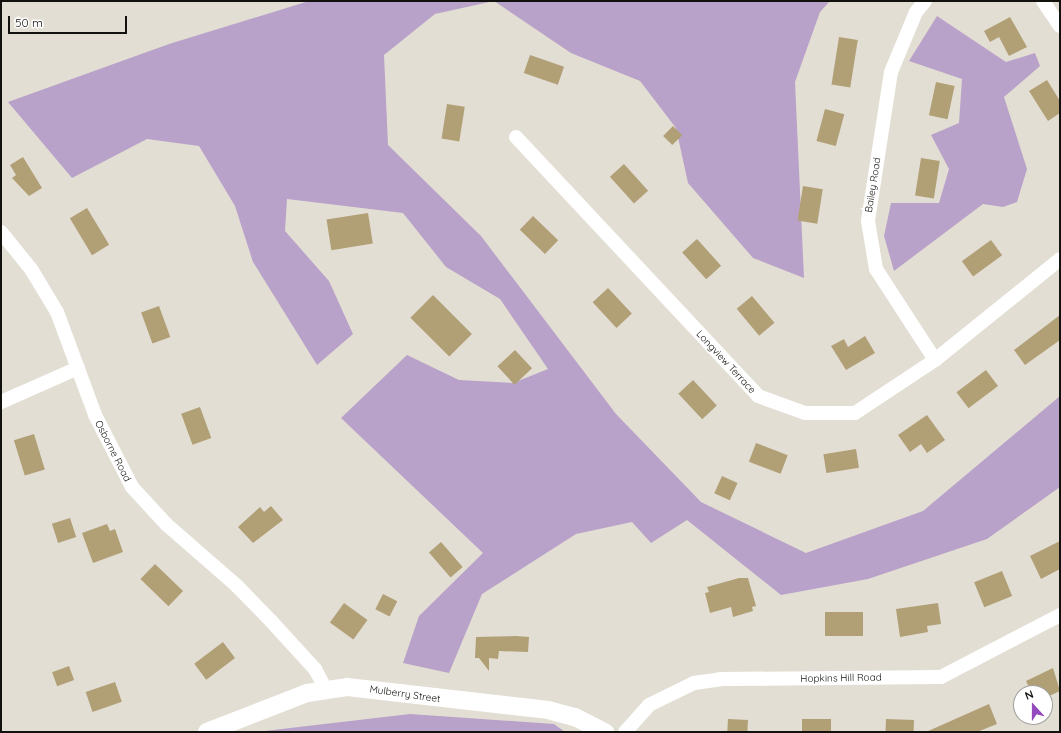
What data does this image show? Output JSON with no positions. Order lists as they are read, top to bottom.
{
  "streets": {
    "street": [
      "Bailey Road",
      "Longview Terrace",
      "Osborne Road",
      "Hopkins Hill Road",
      "Mulberry Street"
    ]
  },
  "crossings": [
    ["Bailey Road", "Longview Terrace"],
    ["Osborne Road", "Mulberry Street"]
  ],
  "scale_bar": "50 m",
  "north": "top"
}
